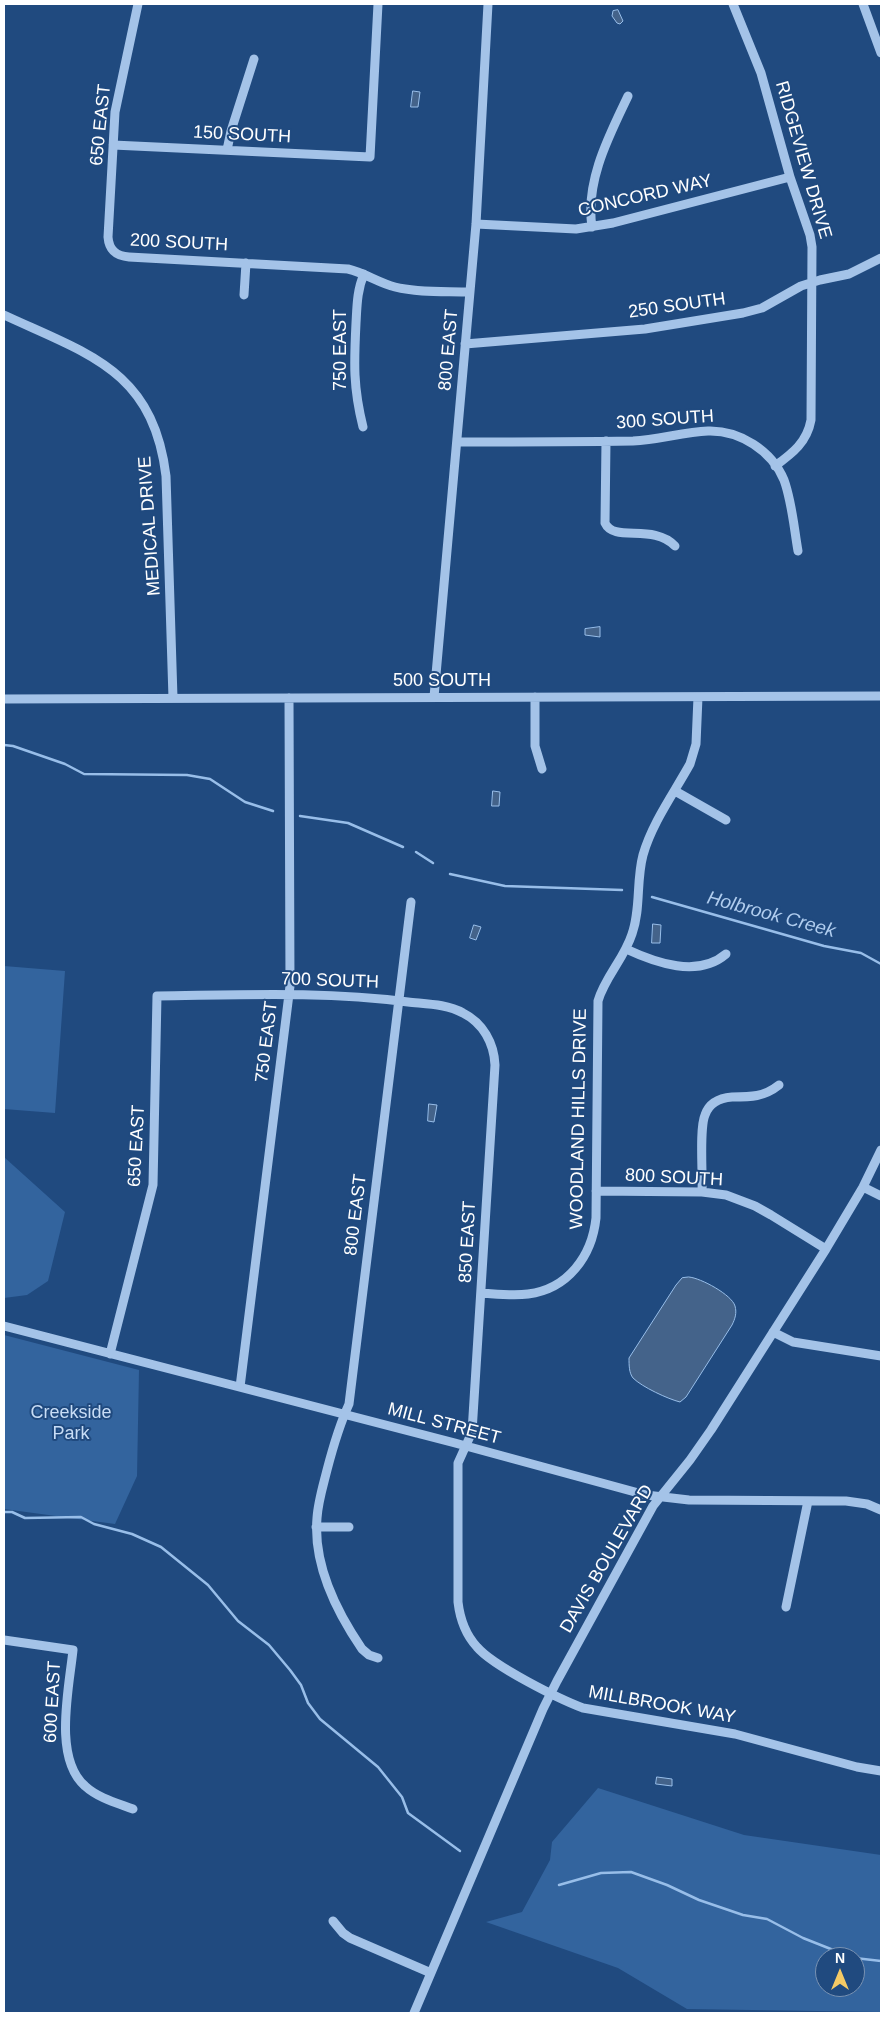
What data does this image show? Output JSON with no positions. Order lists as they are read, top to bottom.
{
  "streets": {
    "street": [
      "650 EAST",
      "150 SOUTH",
      "RIDGEVIEW DRIVE",
      "CONCORD WAY",
      "200 SOUTH",
      "250 SOUTH",
      "750 EAST",
      "800 EAST",
      "300 SOUTH",
      "MEDICAL DRIVE",
      "500 SOUTH",
      "700 SOUTH",
      "WOODLAND HILLS DRIVE",
      "800 SOUTH",
      "850 EAST",
      "MILL STREET",
      "DAVIS BOULEVARD",
      "600 EAST",
      "MILLBROOK WAY"
    ]
  },
  "crossings": [
    ["650 EAST", "150 SOUTH"],
    ["650 EAST", "200 SOUTH"],
    ["650 EAST", "700 SOUTH"],
    ["650 EAST", "MILL STREET"],
    ["RIDGEVIEW DRIVE", "CONCORD WAY"],
    ["RIDGEVIEW DRIVE", "250 SOUTH"],
    ["RIDGEVIEW DRIVE", "300 SOUTH"],
    ["CONCORD WAY", "800 EAST"],
    ["200 SOUTH", "750 EAST"],
    ["200 SOUTH", "800 EAST"],
    ["250 SOUTH", "800 EAST"],
    ["750 EAST", "500 SOUTH"],
    ["750 EAST", "700 SOUTH"],
    ["750 EAST", "MILL STREET"],
    ["800 EAST", "300 SOUTH"],
    ["800 EAST", "500 SOUTH"],
    ["800 EAST", "700 SOUTH"],
    ["800 EAST", "MILL STREET"],
    ["MEDICAL DRIVE", "500 SOUTH"],
    ["500 SOUTH", "WOODLAND HILLS DRIVE"],
    ["700 SOUTH", "850 EAST"],
    ["WOODLAND HILLS DRIVE", "800 SOUTH"],
    ["WOODLAND HILLS DRIVE", "850 EAST"],
    ["800 SOUTH", "DAVIS BOULEVARD"],
    ["850 EAST", "MILL STREET"],
    ["850 EAST", "MILLBROOK WAY"],
    ["MILL STREET", "DAVIS BOULEVARD"],
    ["MILL STREET", "MILLBROOK WAY"],
    ["DAVIS BOULEVARD", "MILLBROOK WAY"]
  ],
  "water": ["Holbrook Creek"],
  "parks": ["Creekside Park"],
  "north": "top"
}
